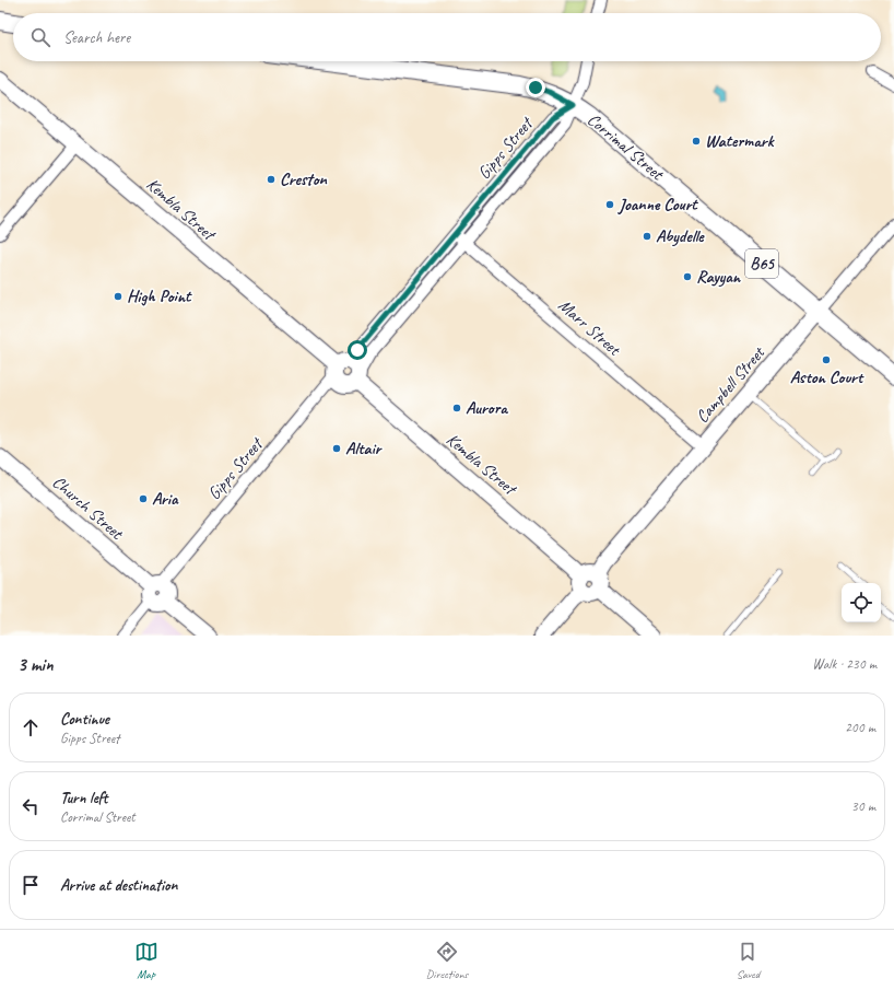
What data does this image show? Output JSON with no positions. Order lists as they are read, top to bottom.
{
  "streets": {
    "main road": ["Corrimal Street", "B65"],
    "street": [
      "Gipps Street",
      "Kembla Street",
      "Marr Street",
      "Campbell Street",
      "Church Street"
    ]
  },
  "crossings": [
    ["Corrimal Street", "Gipps Street"],
    ["Corrimal Street", "Campbell Street"],
    ["Gipps Street", "Kembla Street"],
    ["Gipps Street", "Marr Street"],
    ["Gipps Street", "Church Street"],
    ["Kembla Street", "Campbell Street"],
    ["Marr Street", "Campbell Street"]
  ],
  "places": [
    "Watermark",
    "Creston",
    "Joanne Court",
    "Abydelle",
    "Rayyan",
    "High Point",
    "Aston Court",
    "Aurora",
    "Altair",
    "Aria"
  ],
  "page": {
    "search": "Search here",
    "heading": ["3 min", "Walk · 230 m"],
    "list": [
      ["Continue", "Gipps Street", "200 m"],
      ["Turn left", "Corrimal Street", "30 m"],
      "Arrive at destination"
    ],
    "nav": ["Map", "Directions", "Saved"]
  }
}
